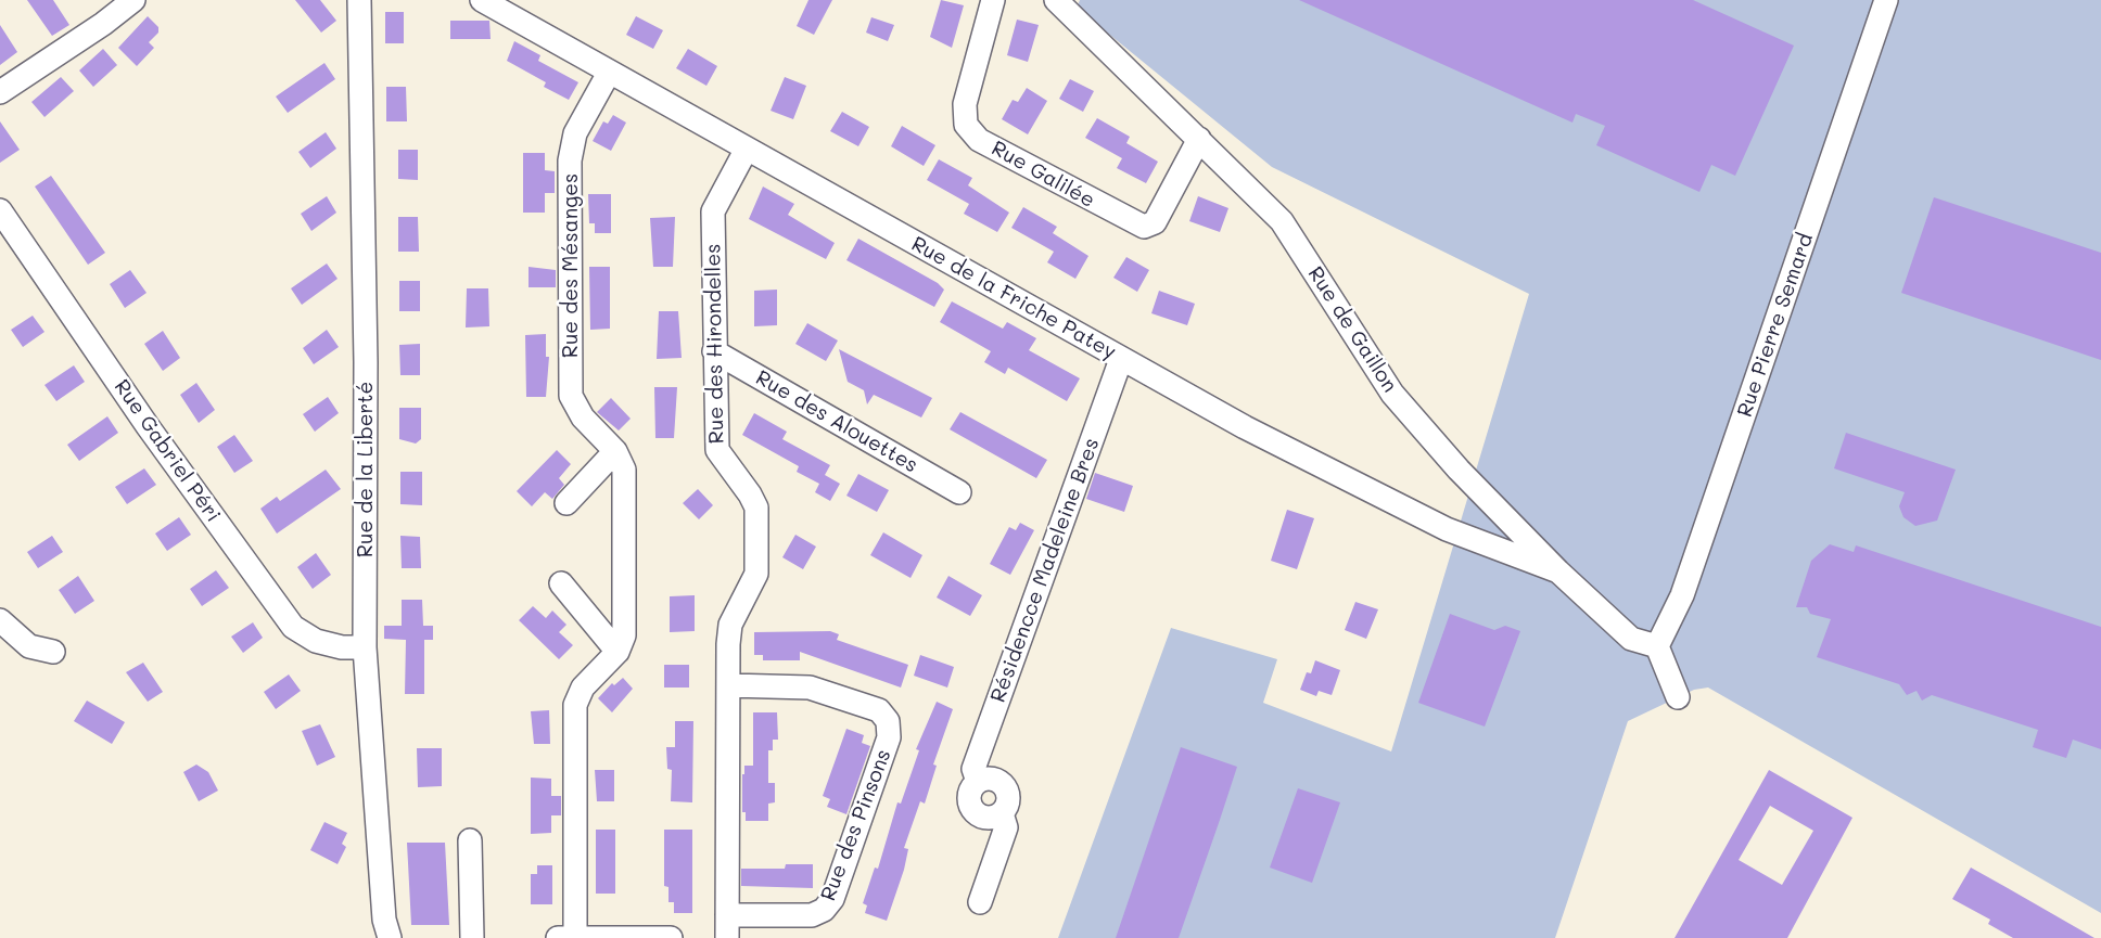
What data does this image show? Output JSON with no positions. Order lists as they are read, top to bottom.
{
  "streets": {
    "street": [
      "Rue Galilée",
      "Rue des Mésanges",
      "Rue de la Friche Patey",
      "Rue Pierre Semard",
      "Rue de Gaillon",
      "Rue des Hirondelles",
      "Rue des Alouettes",
      "Rue Gabriel Péri",
      "Rue de la Liberté",
      "Résidencce Madeleine Bres",
      "Rue des Pinsons"
    ]
  },
  "crossings": [
    ["Rue Galilée", "Rue de Gaillon"],
    ["Rue des Mésanges", "Rue de la Friche Patey"],
    ["Rue de la Friche Patey", "Rue de Gaillon"],
    ["Rue de la Friche Patey", "Rue des Hirondelles"],
    ["Rue de la Friche Patey", "Résidencce Madeleine Bres"],
    ["Rue Pierre Semard", "Rue de Gaillon"],
    ["Rue des Hirondelles", "Rue des Alouettes"],
    ["Rue des Hirondelles", "Rue des Pinsons"],
    ["Rue Gabriel Péri", "Rue de la Liberté"]
  ]
}
